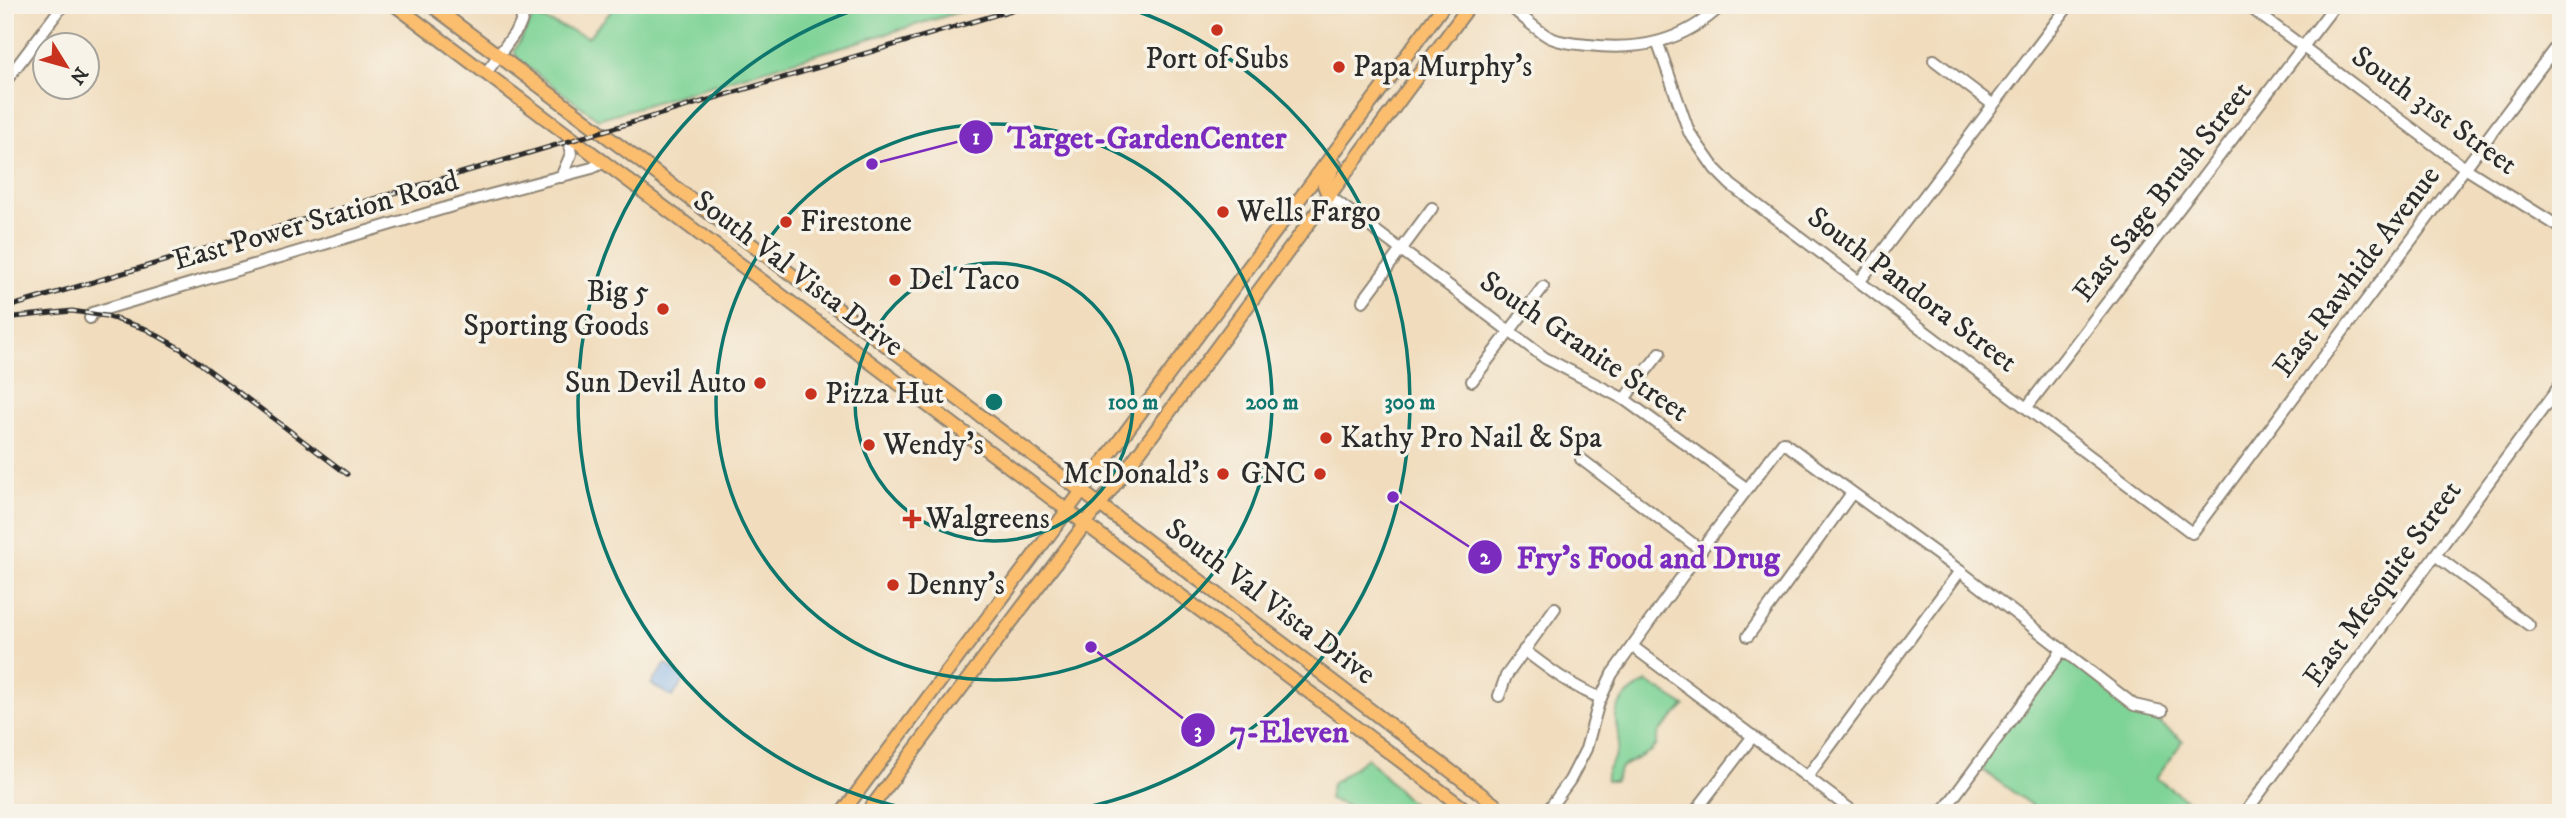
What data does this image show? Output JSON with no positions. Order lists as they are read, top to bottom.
{
  "streets": {
    "main road": ["South Val Vista Drive"],
    "street": [
      "South 31st Street",
      "East Sage Brush Street",
      "East Power Station Road",
      "East Rawhide Avenue",
      "South Pandora Street",
      "South Granite Street",
      "East Mesquite Street"
    ]
  },
  "crossings": [
    ["South 31st Street", "East Sage Brush Street"],
    ["South 31st Street", "East Rawhide Avenue"],
    ["East Sage Brush Street", "South Pandora Street"],
    ["East Power Station Road", "South Val Vista Drive"],
    ["East Rawhide Avenue", "South Pandora Street"]
  ],
  "places": {
    "other": [
      "Port of Subs",
      "Papa Murphy's",
      "Target-GardenCenter",
      "Wells Fargo",
      "Firestone",
      "Del Taco",
      "Big 5 Sporting Goods",
      "Sun Devil Auto",
      "Pizza Hut",
      "Kathy Pro Nail & Spa",
      "Wendy's",
      "McDonald's",
      "GNC",
      "Fry's Food and Drug",
      "Denny's",
      "7-Eleven"
    ],
    "health": ["Walgreens"]
  },
  "north": "bottom right",
  "rings": ["100 m", "200 m", "300 m"]
}
